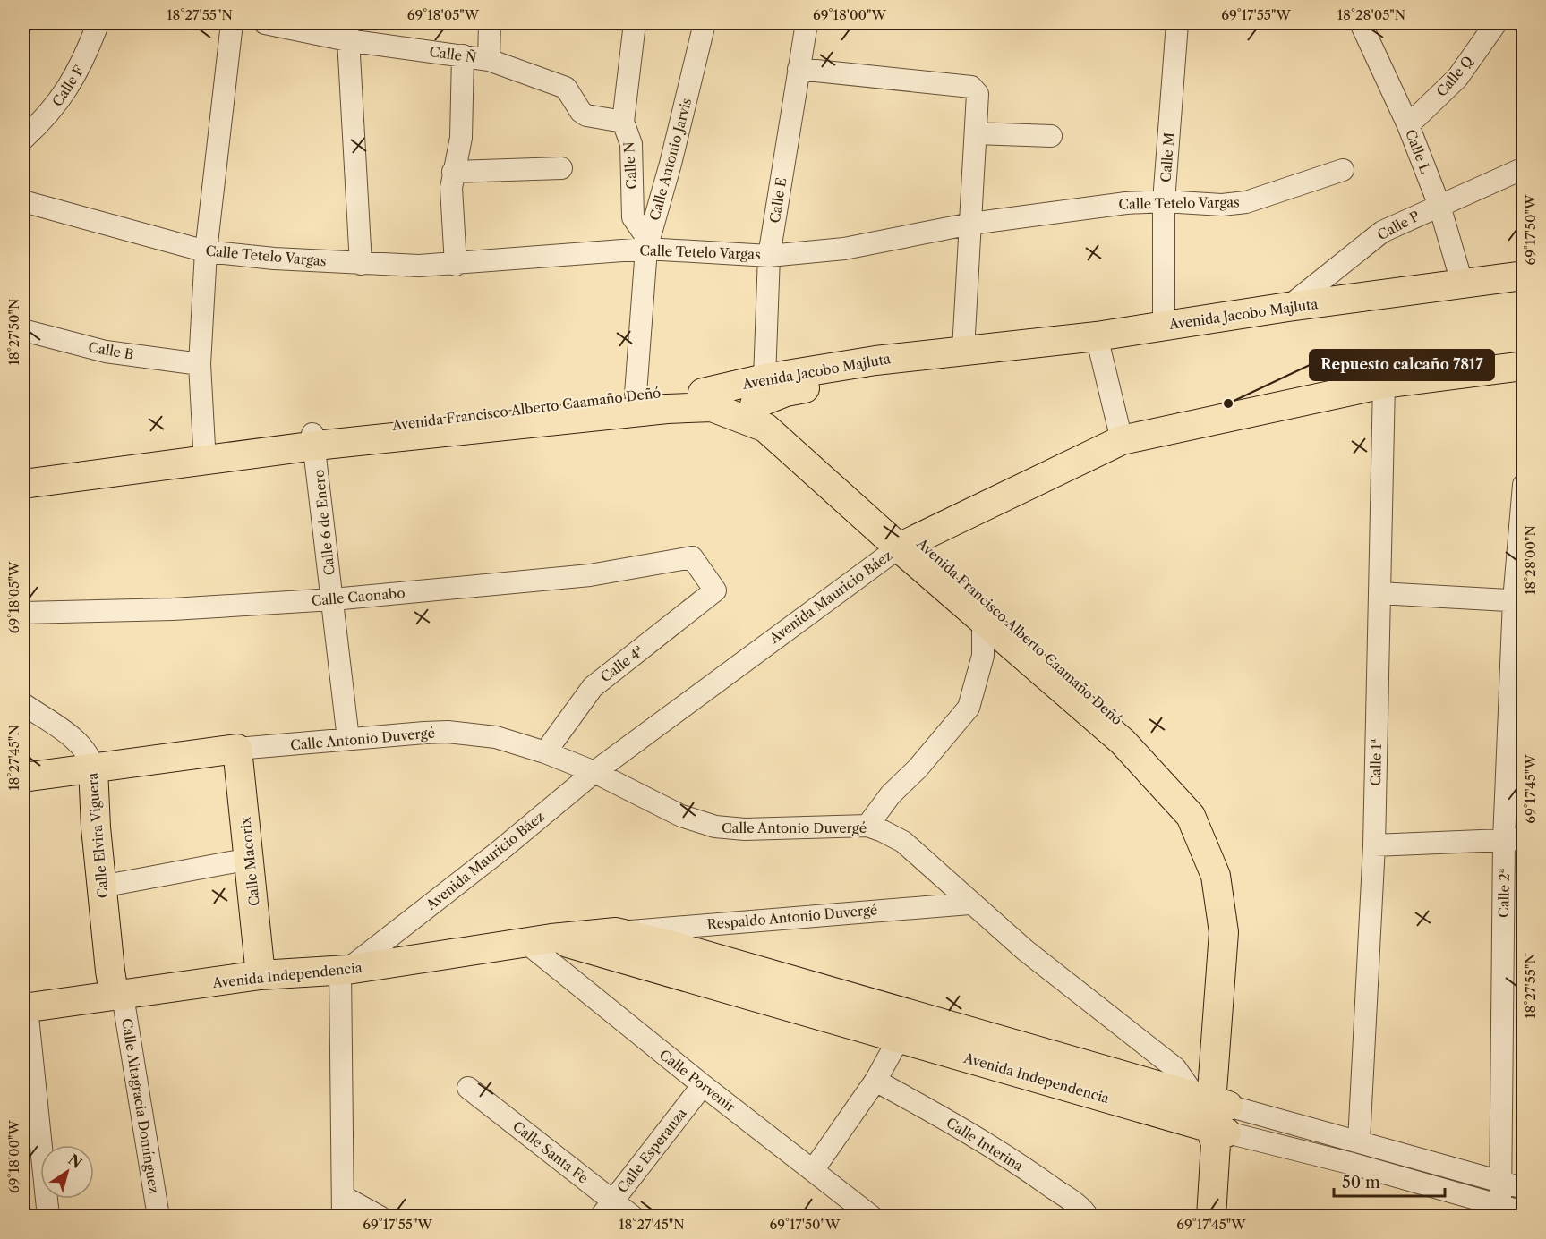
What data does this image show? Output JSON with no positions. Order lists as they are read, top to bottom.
{
  "streets": {
    "main road": [
      "Avenida Jacobo Majluta",
      "Avenida Francisco Alberto Caamaño Deñó",
      "Avenida Mauricio Báez",
      "Calle Antonio Duvergé",
      "Calle Elvira Viguera",
      "Calle Macorix",
      "Avenida Independencia"
    ],
    "street": [
      "Calle Ñ",
      "Calle Q",
      "Calle F",
      "Calle L",
      "Calle M",
      "Calle Antonio Jarvis",
      "Calle N",
      "Calle E",
      "Calle Tetelo Vargas",
      "Calle P",
      "Calle B",
      "Calle 6 de Enero",
      "Calle Caonabo",
      "Calle 4ª",
      "Calle 1ª",
      "Calle 2ª",
      "Respaldo Antonio Duvergé",
      "Calle Porvenir",
      "Calle Altagracia Domínguez",
      "Calle Interina",
      "Calle Esperanza",
      "Calle Santa Fe"
    ]
  },
  "crossings": [
    ["Calle Ñ", "Calle N"],
    ["Calle Q", "Calle L"],
    ["Calle L", "Calle P"],
    ["Calle L", "Avenida Jacobo Majluta"],
    ["Calle M", "Calle Tetelo Vargas"],
    ["Calle M", "Avenida Jacobo Majluta"],
    ["Calle Antonio Jarvis", "Calle N"],
    ["Calle Antonio Jarvis", "Calle Tetelo Vargas"],
    ["Calle Antonio Jarvis", "Avenida Francisco Alberto Caamaño Deñó"],
    ["Calle N", "Calle Tetelo Vargas"],
    ["Calle E", "Calle Tetelo Vargas"],
    ["Calle E", "Avenida Jacobo Majluta"],
    ["Calle P", "Avenida Jacobo Majluta"],
    ["Avenida Jacobo Majluta", "Avenida Francisco Alberto Caamaño Deñó"],
    ["Avenida Francisco Alberto Caamaño Deñó", "Calle 6 de Enero"],
    ["Avenida Francisco Alberto Caamaño Deñó", "Avenida Mauricio Báez"],
    ["Avenida Francisco Alberto Caamaño Deñó", "Calle Antonio Duvergé"],
    ["Avenida Francisco Alberto Caamaño Deñó", "Avenida Independencia"],
    ["Calle 6 de Enero", "Calle Caonabo"],
    ["Calle 6 de Enero", "Calle Antonio Duvergé"],
    ["Calle Caonabo", "Calle 4ª"],
    ["Avenida Mauricio Báez", "Calle Antonio Duvergé"],
    ["Avenida Mauricio Báez", "Calle 1ª"],
    ["Avenida Mauricio Báez", "Avenida Independencia"],
    ["Calle 4ª", "Calle Antonio Duvergé"],
    ["Calle Antonio Duvergé", "Calle Elvira Viguera"],
    ["Calle Antonio Duvergé", "Calle Macorix"],
    ["Calle Antonio Duvergé", "Respaldo Antonio Duvergé"],
    ["Calle Antonio Duvergé", "Avenida Independencia"],
    ["Calle 1ª", "Avenida Independencia"],
    ["Calle Elvira Viguera", "Avenida Independencia"],
    ["Calle Elvira Viguera", "Calle Altagracia Domínguez"],
    ["Calle Macorix", "Avenida Independencia"],
    ["Calle 2ª", "Avenida Independencia"],
    ["Respaldo Antonio Duvergé", "Avenida Independencia"],
    ["Avenida Independencia", "Calle Porvenir"],
    ["Avenida Independencia", "Calle Altagracia Domínguez"],
    ["Calle Porvenir", "Calle Esperanza"],
    ["Calle Esperanza", "Calle Santa Fe"]
  ],
  "places": ["Repuesto calcaño 7817"],
  "scale_bar": "50 m",
  "north": "top right",
  "coordinates": [
    "18°27'55\"N",
    "69°18'05\"W",
    "69°18'00\"W",
    "69°17'55\"W",
    "18°28'05\"N",
    "69°17'50\"W",
    "18°27'50\"N",
    "18°28'00\"N",
    "18°27'45\"N",
    "69°17'45\"W"
  ]
}
